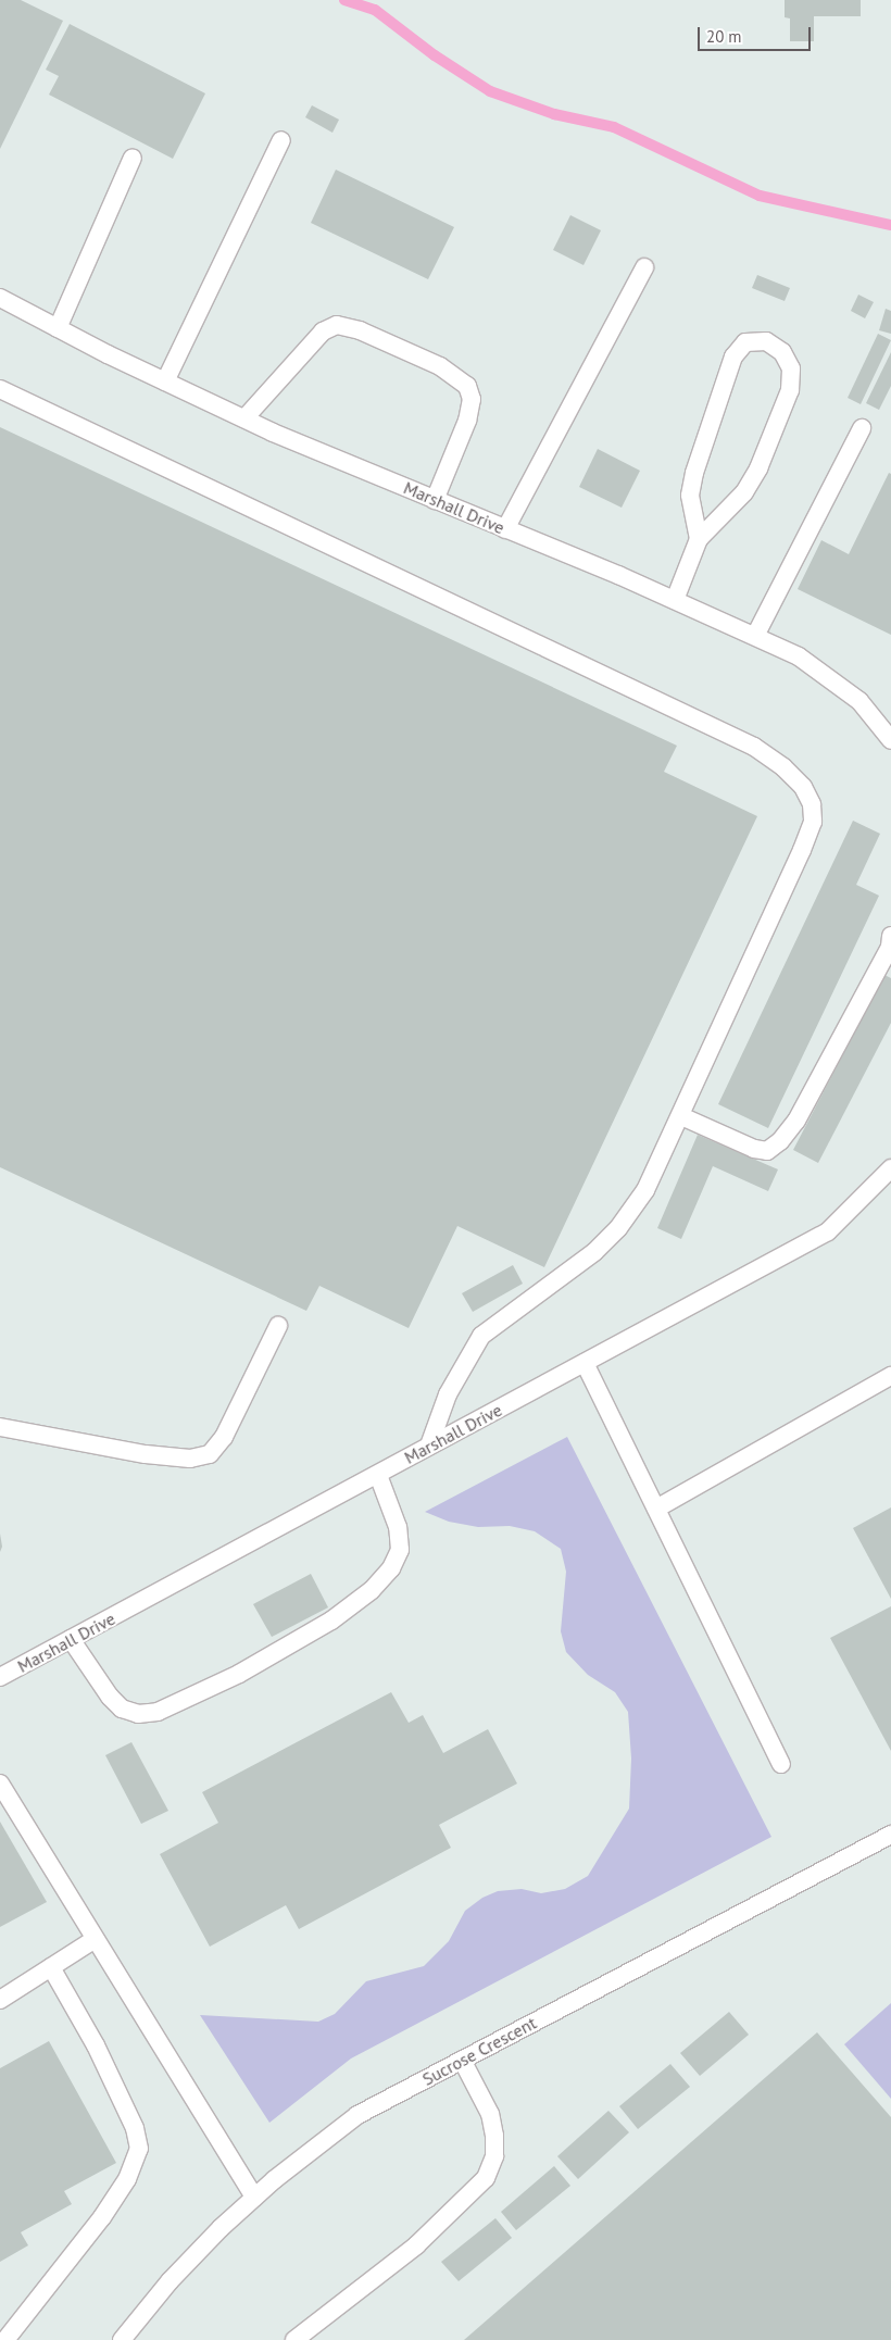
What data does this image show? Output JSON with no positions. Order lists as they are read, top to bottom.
{
  "streets": {
    "lane": ["Marshall Drive", "Sucrose Crescent"]
  },
  "scale_bar": "20 m"
}
